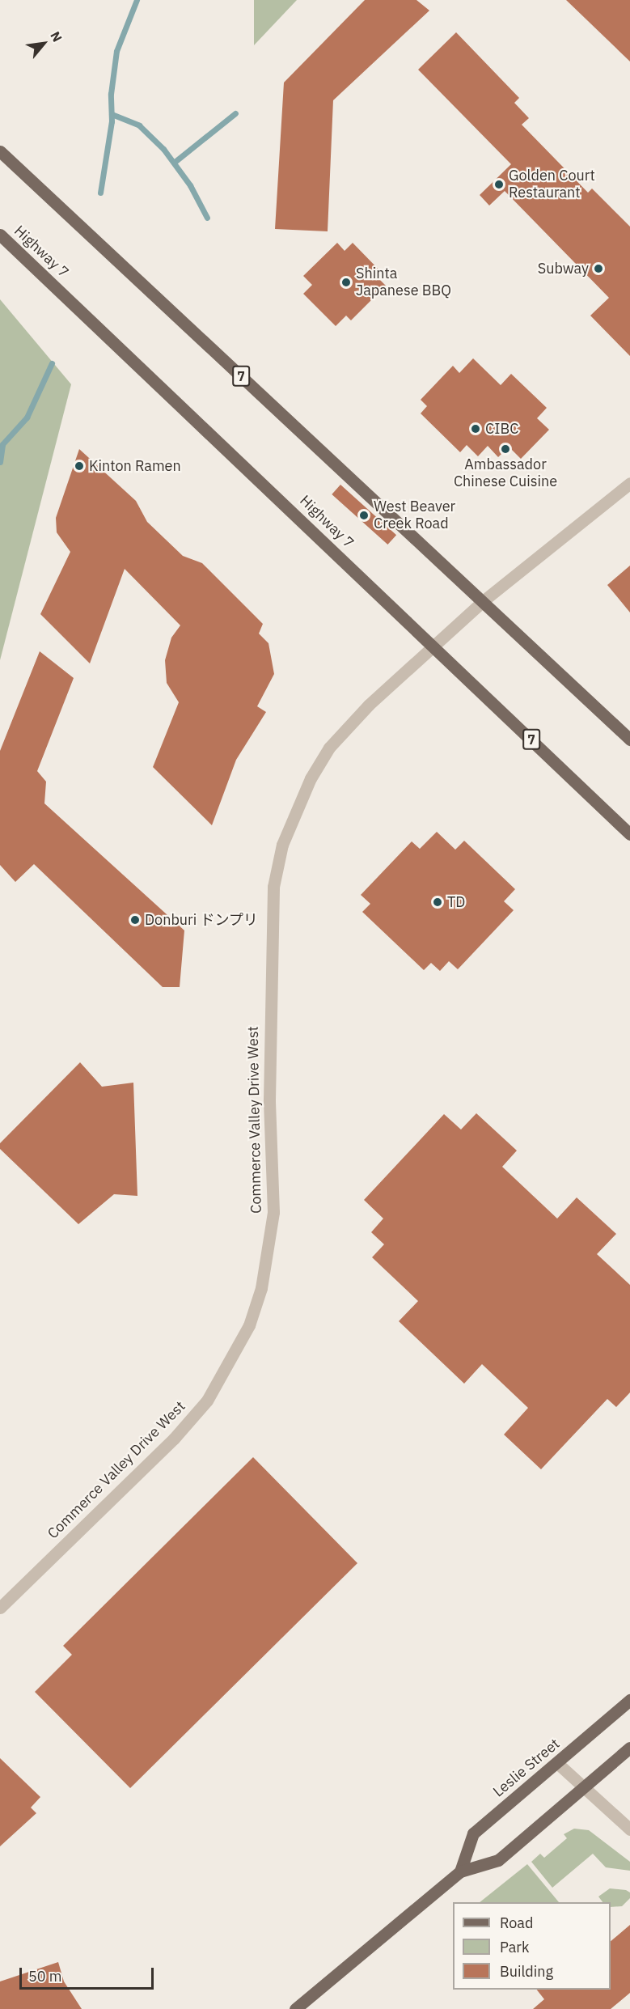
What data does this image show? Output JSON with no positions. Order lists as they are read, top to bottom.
{
  "streets": {
    "main road": ["Highway 7", "7", "Leslie Street"],
    "street": ["Commerce Valley Drive West"]
  },
  "crossings": [
    ["Highway 7", "Commerce Valley Drive West"],
    ["7", "Commerce Valley Drive West"]
  ],
  "places": [
    "Golden Court Restaurant",
    "Subway",
    "Shinta Japanese BBQ",
    "CIBC",
    "Ambassador Chinese Cuisine",
    "Kinton Ramen",
    "West Beaver Creek Road",
    "TD",
    "Donburi ドンプリ"
  ],
  "legend": ["Road", "Park", "Building"],
  "scale_bar": "50 m",
  "north": "top right"
}
